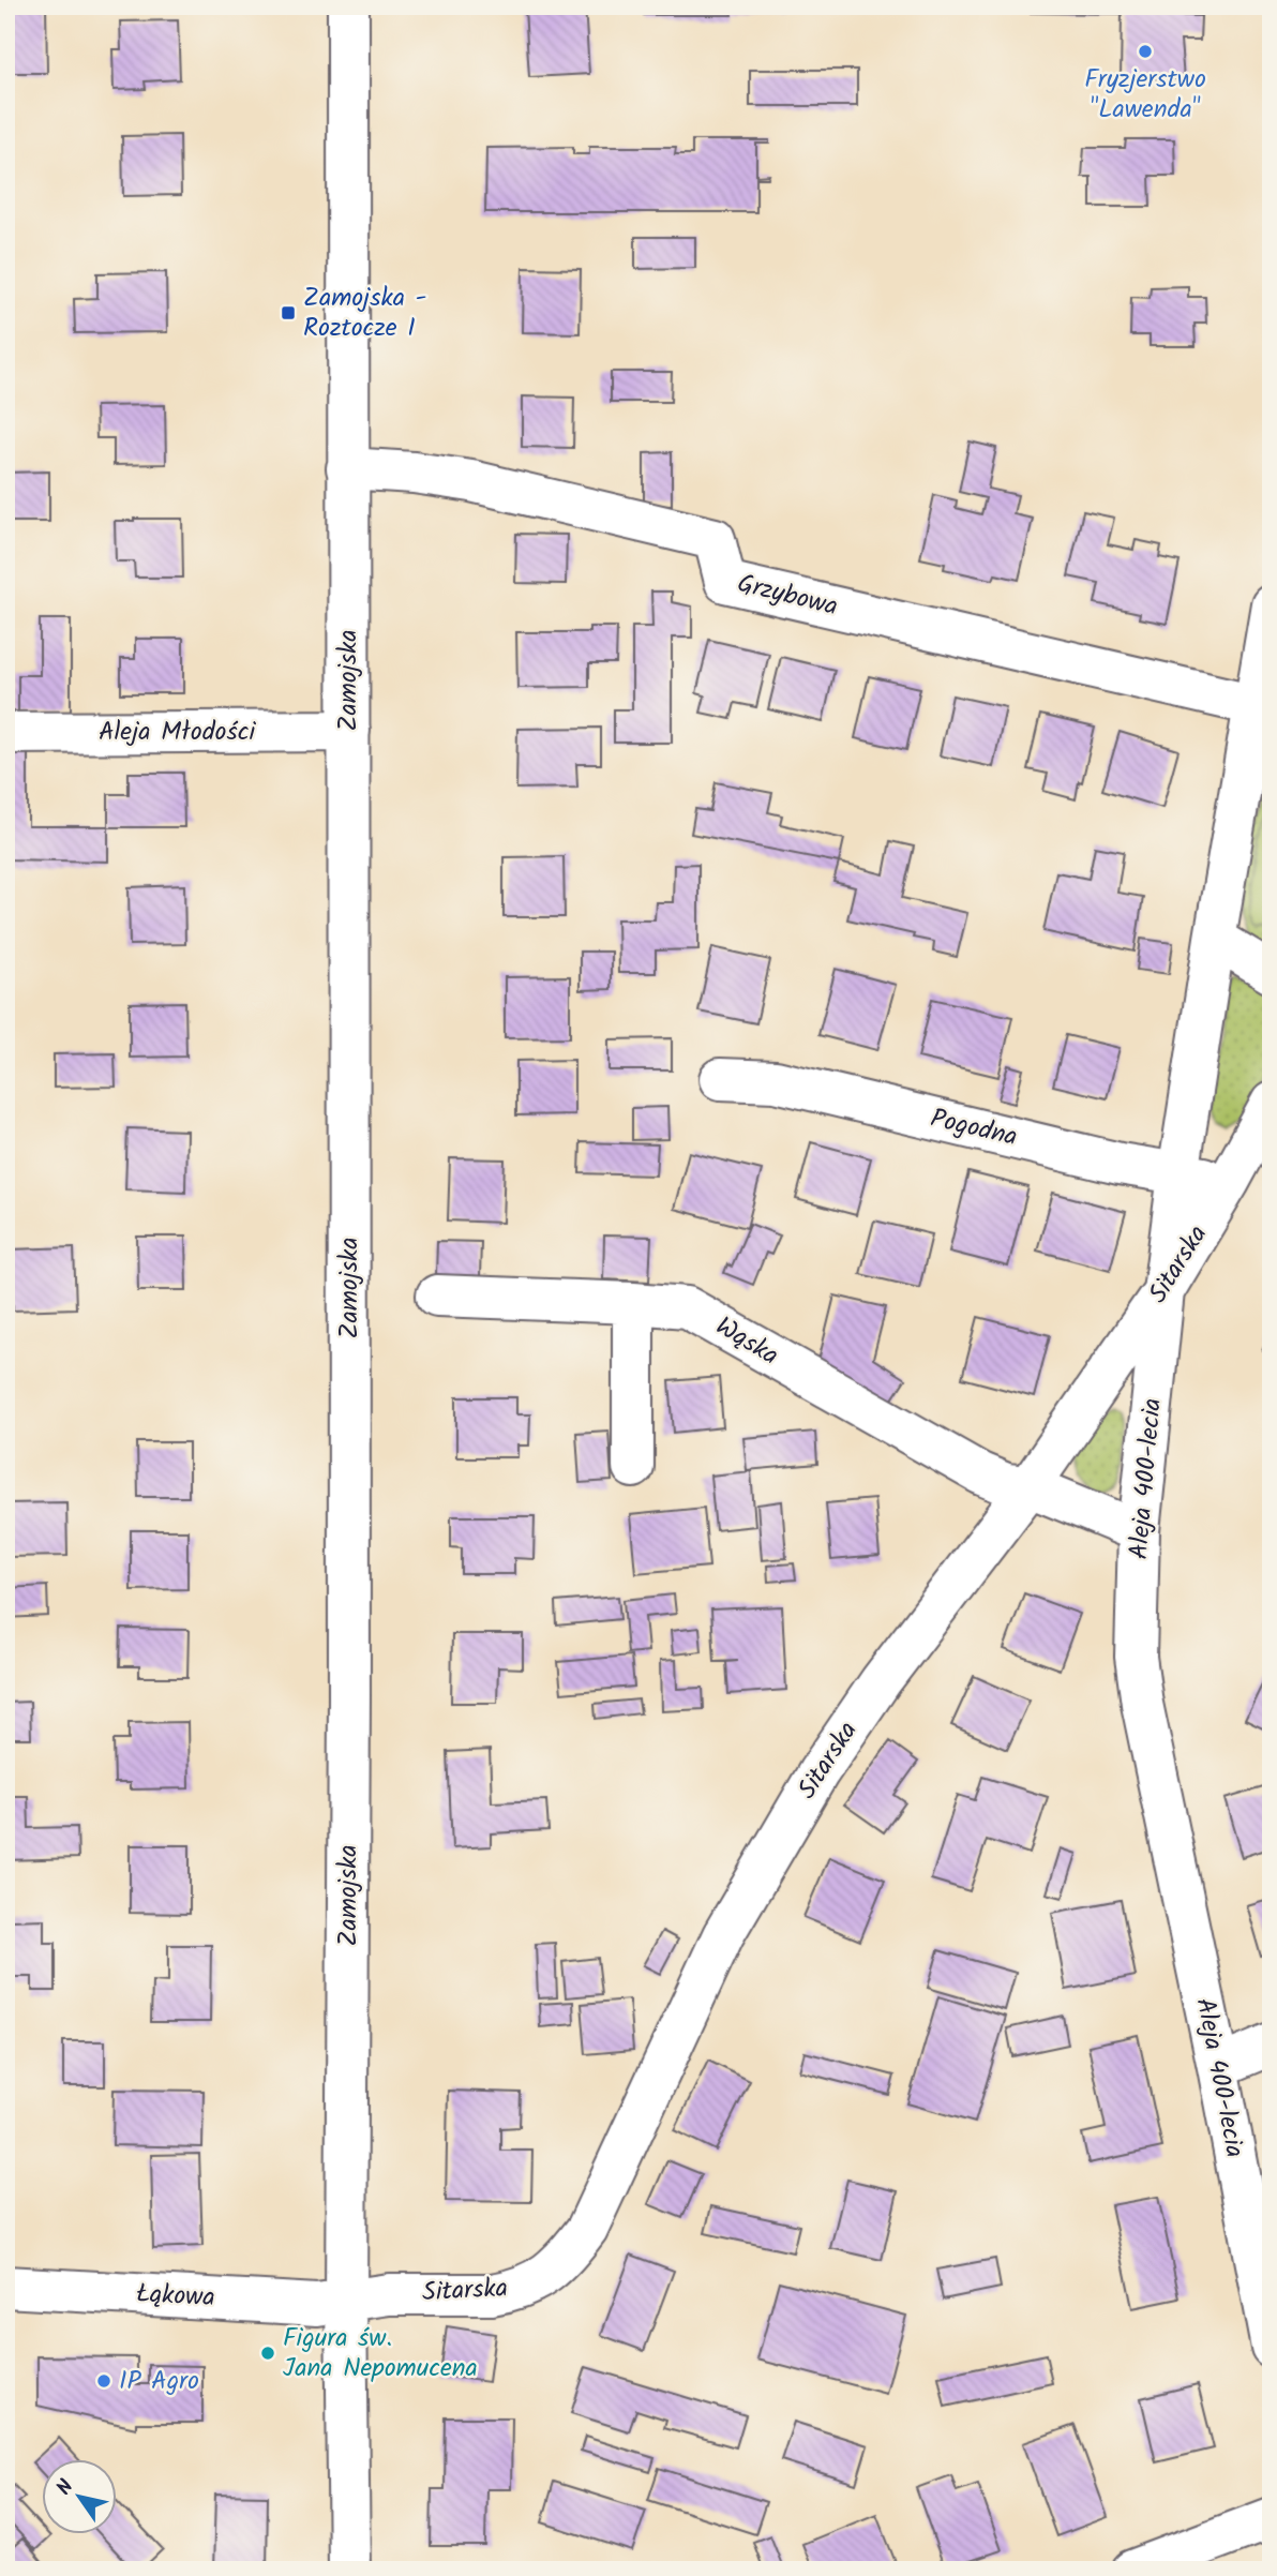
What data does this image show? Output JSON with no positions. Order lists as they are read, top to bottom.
{
  "streets": {
    "street": [
      "Grzybowa",
      "Zamojska",
      "Aleja Młodości",
      "Pogodna",
      "Sitarska",
      "Wąska",
      "Aleja 400-lecia",
      "Łąkowa"
    ]
  },
  "crossings": [
    ["Grzybowa", "Zamojska"],
    ["Grzybowa", "Aleja 400-lecia"],
    ["Zamojska", "Aleja Młodości"],
    ["Zamojska", "Sitarska"],
    ["Zamojska", "Łąkowa"],
    ["Pogodna", "Sitarska"],
    ["Pogodna", "Aleja 400-lecia"],
    ["Sitarska", "Wąska"],
    ["Sitarska", "Aleja 400-lecia"],
    ["Sitarska", "Łąkowa"],
    ["Wąska", "Aleja 400-lecia"]
  ],
  "places": {
    "other": ["Fryzjerstwo \"Lawenda\"", "Figura św. Jana Nepomucena", "IP Agro"],
    "transit": ["Zamojska - Roztocze I"]
  },
  "north": "top left"
}
